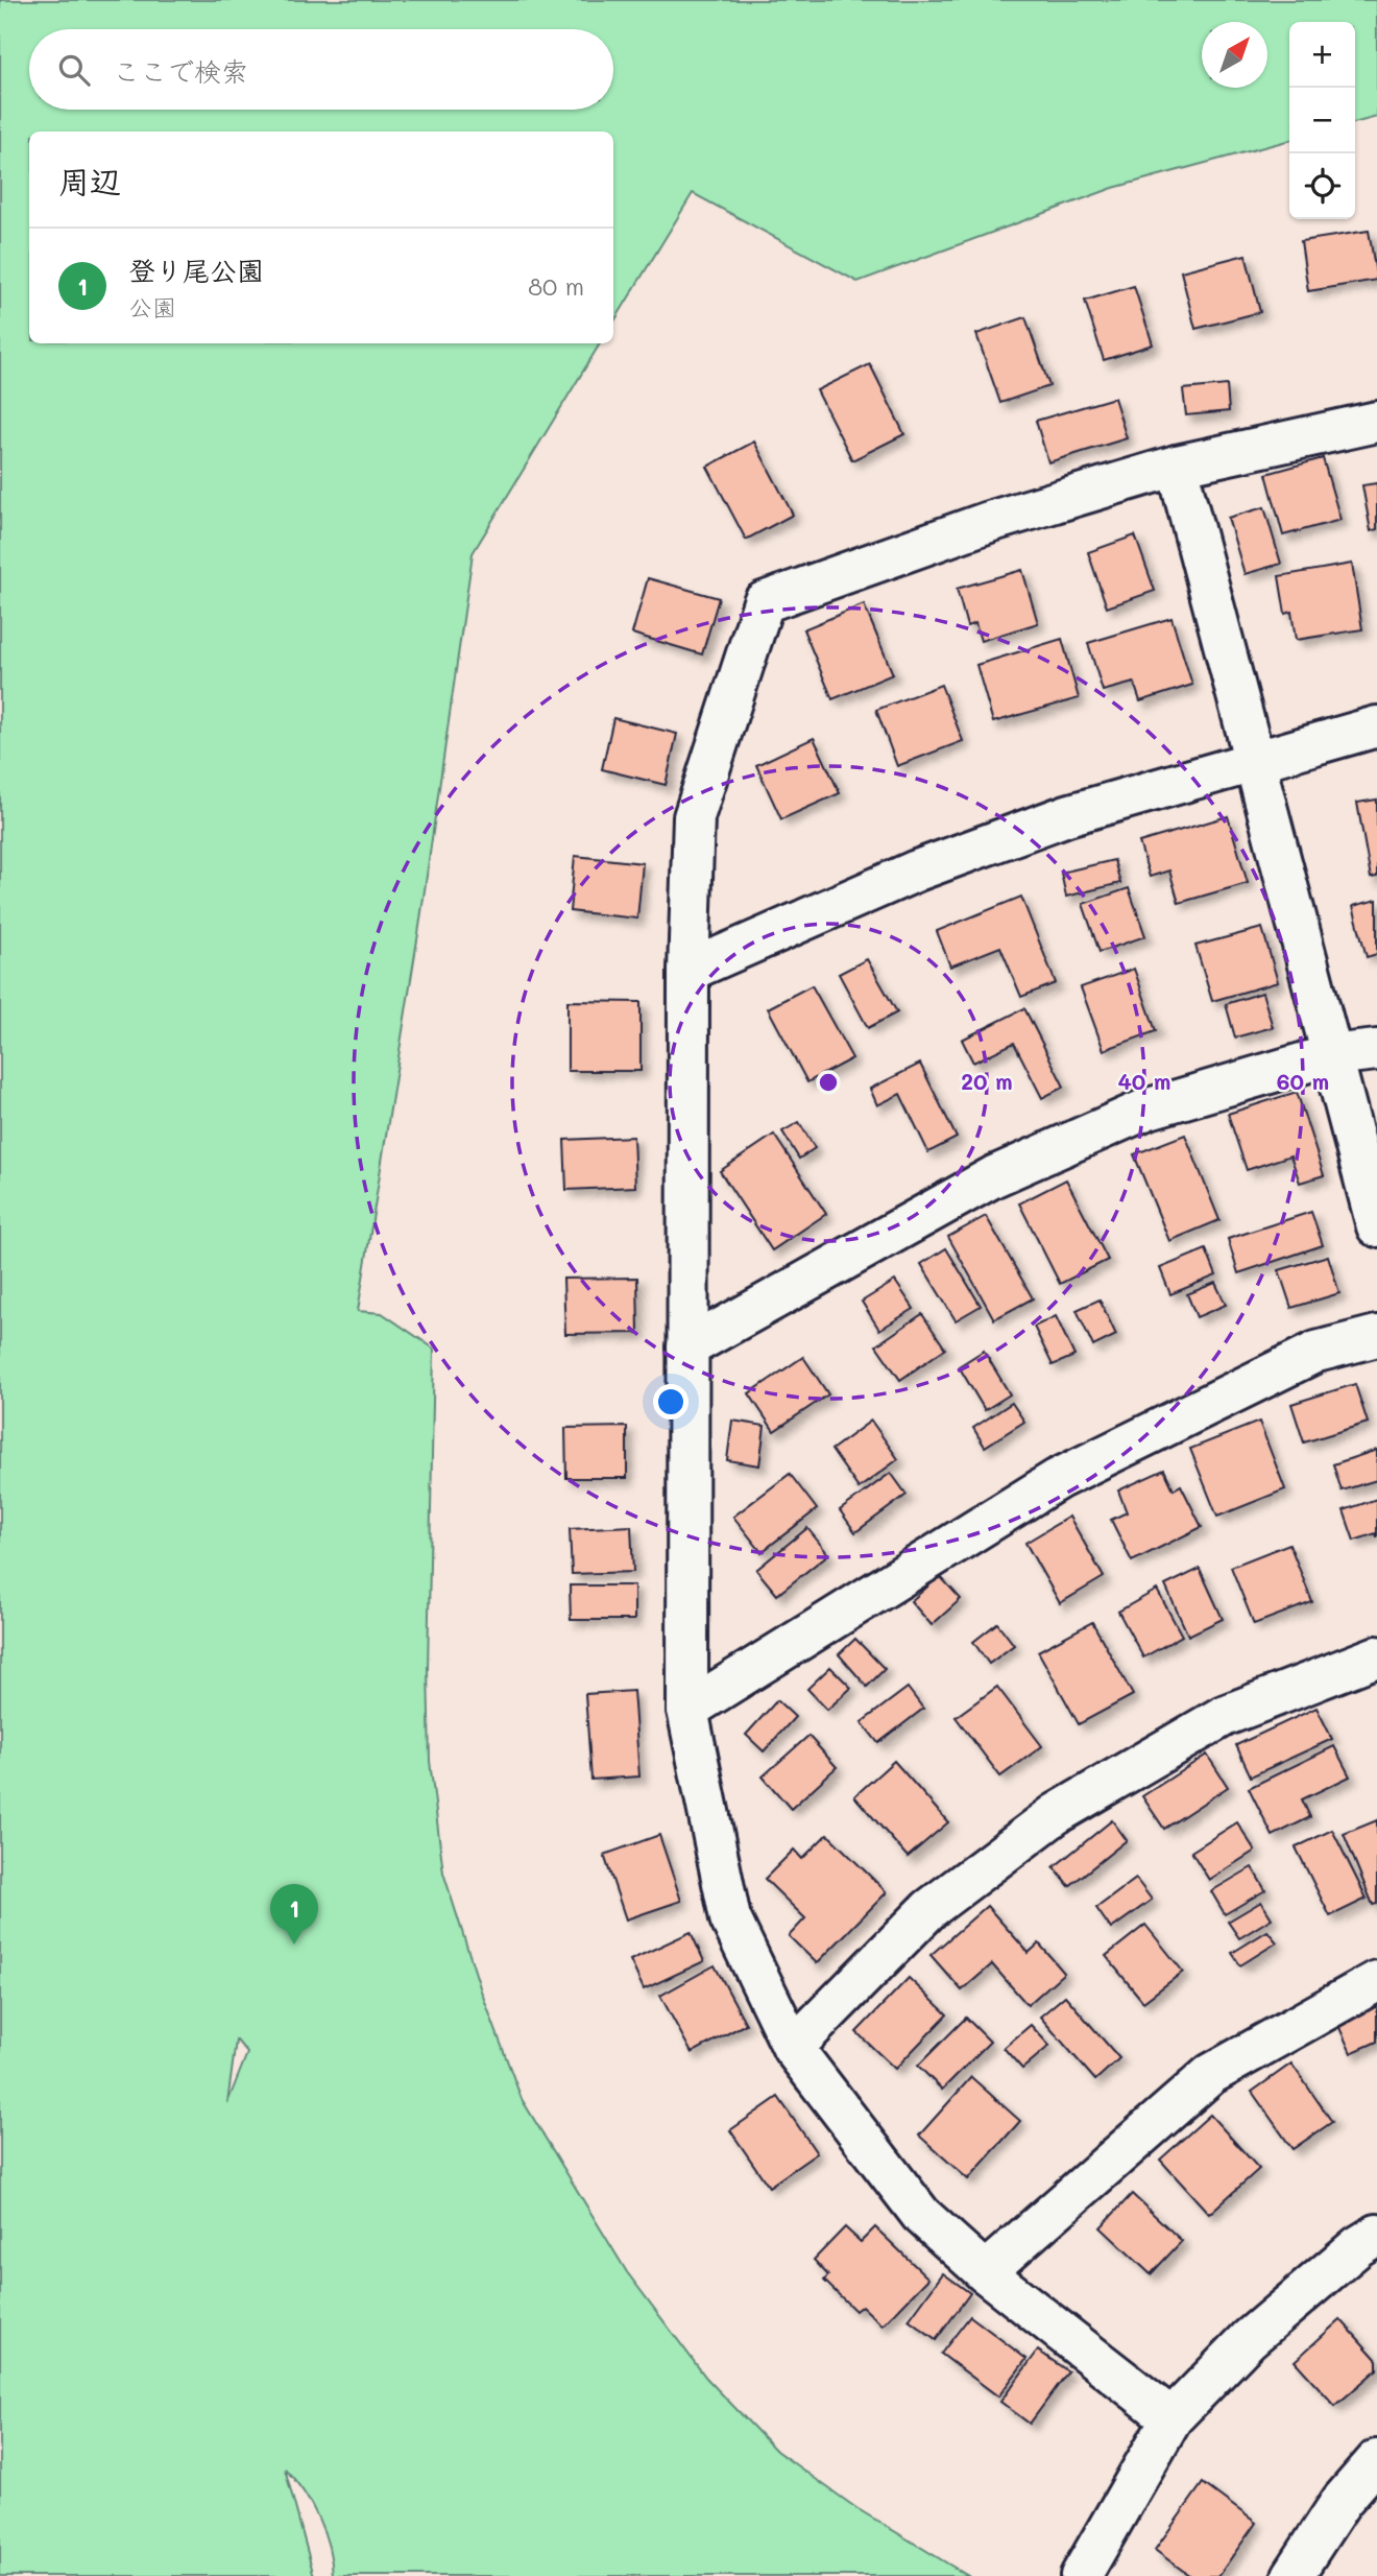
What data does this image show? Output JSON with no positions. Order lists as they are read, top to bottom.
{
  "north": "top right",
  "page": {
    "map_buttons": ["+", "−"],
    "search": "ここで検索",
    "heading": "周辺",
    "list": [
      {
        "mark": "1",
        "name": "登り尾公園",
        "note": "公園",
        "value": "80 m"
      }
    ],
    "pins": "1"
  },
  "rings": ["20 m", "40 m", "60 m"]
}
